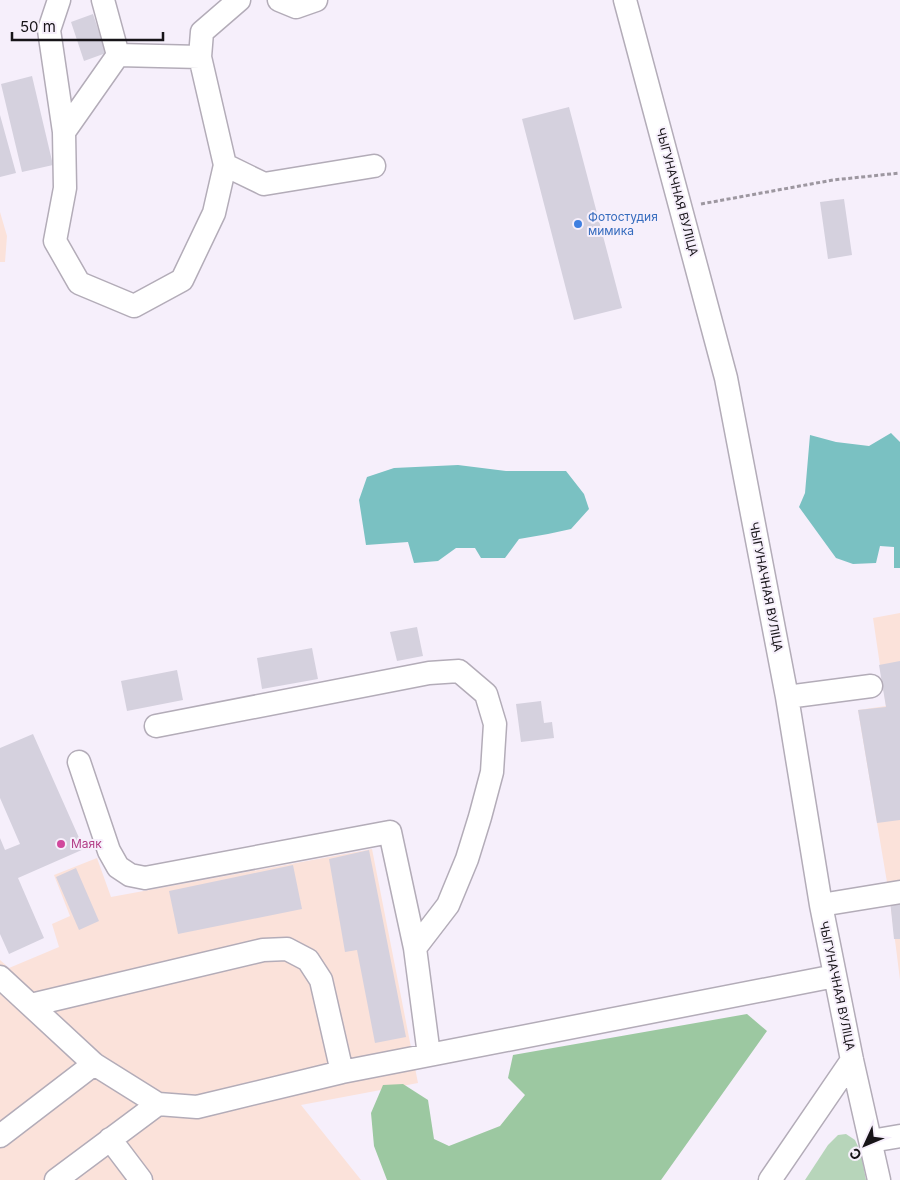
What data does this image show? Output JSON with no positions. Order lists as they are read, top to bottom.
{
  "streets": {
    "street": ["ЧЫГУНАЧНАЯ ВУЛІЦА"]
  },
  "places": ["Фотостудия мимика", "Маяк"],
  "scale_bar": "50 m",
  "north": "bottom left"
}
